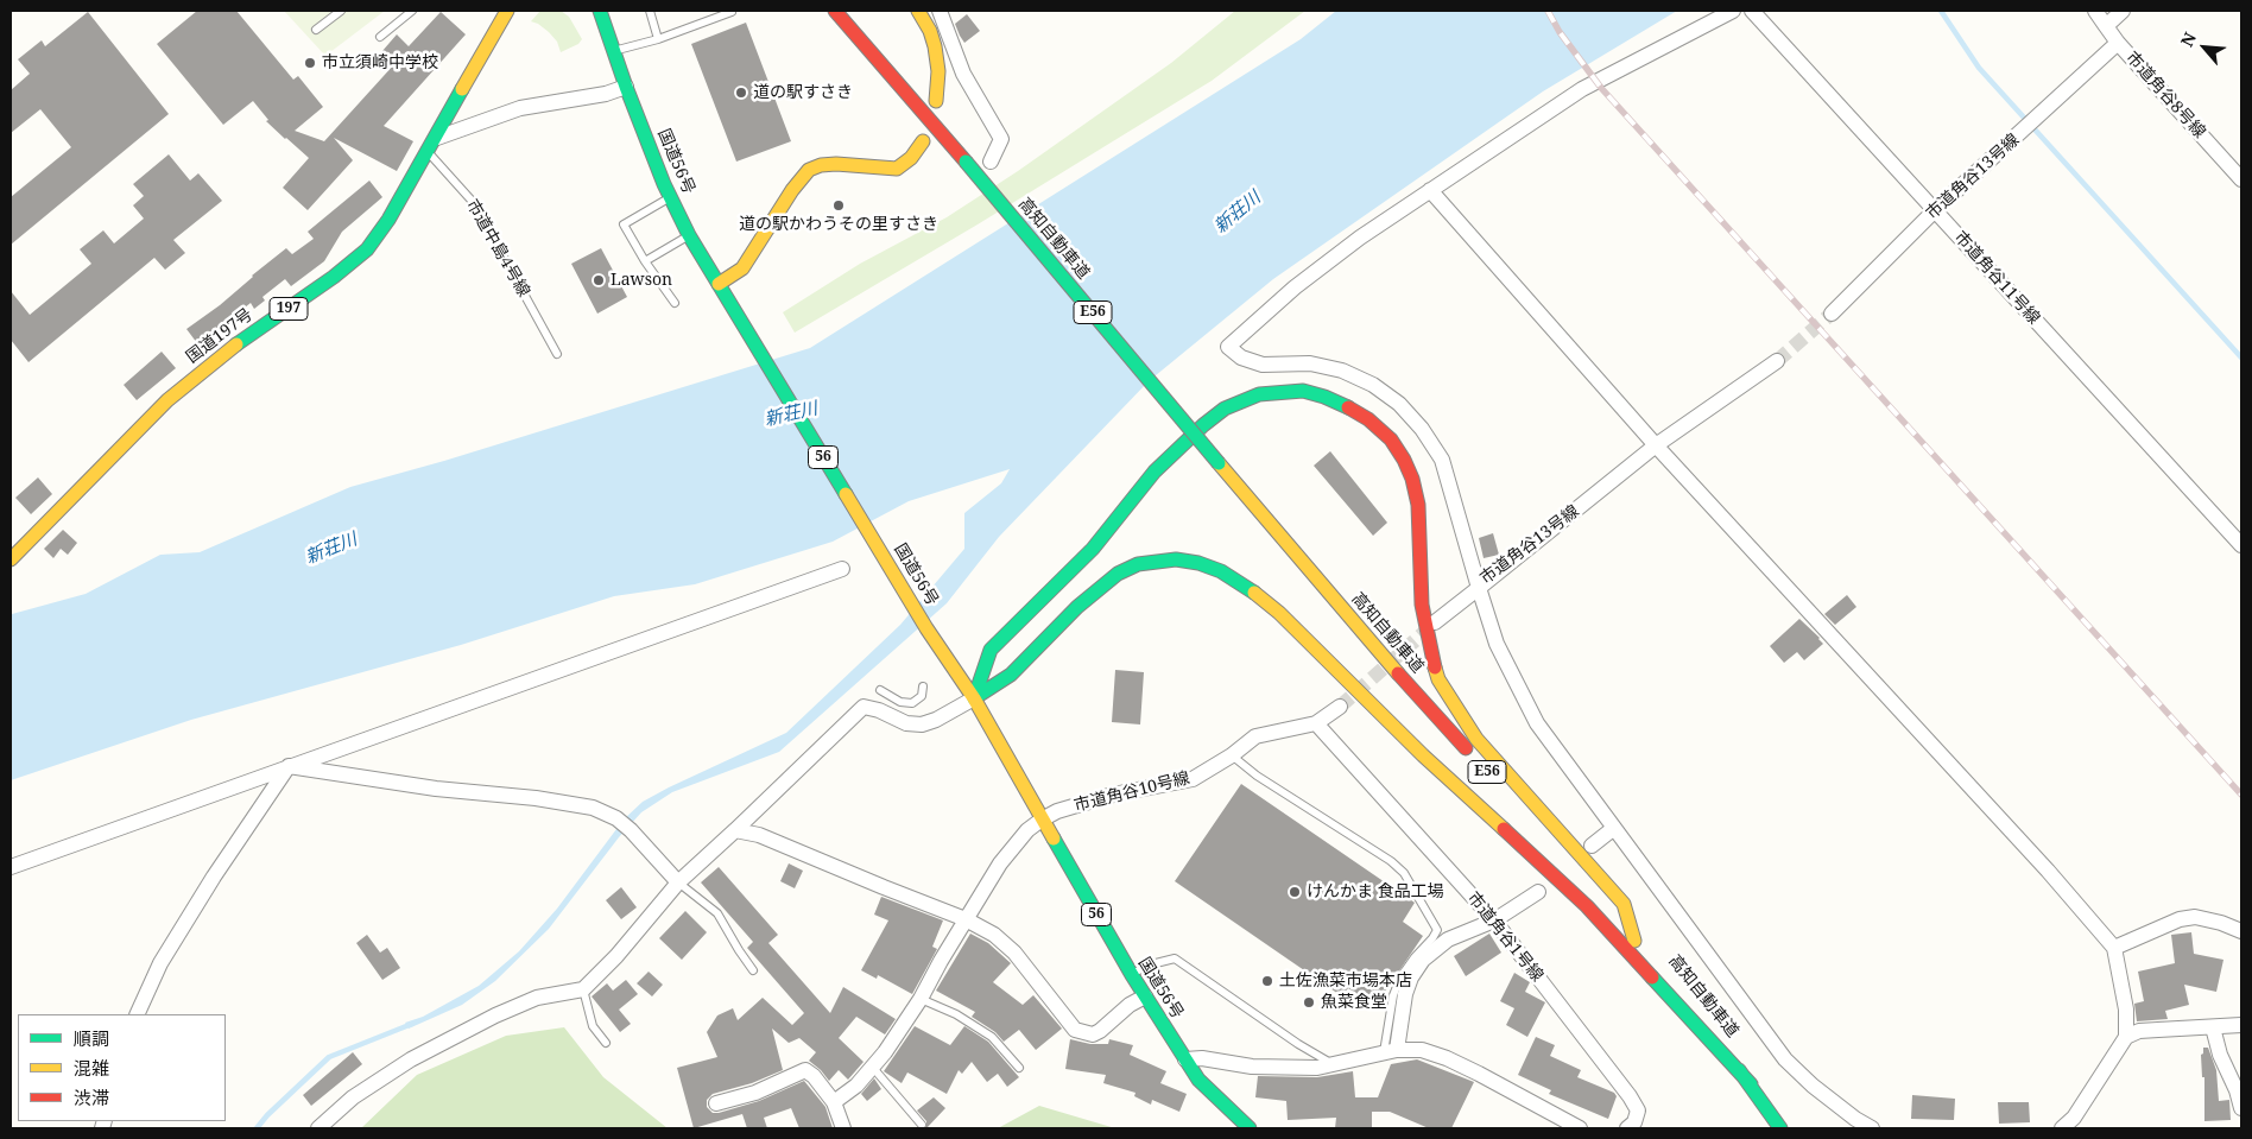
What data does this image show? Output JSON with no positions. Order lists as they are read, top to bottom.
{
  "streets": {
    "highway": [
      "国道56号",
      "高知自動車道",
      "197",
      "E56",
      "国道197号",
      "56"
    ],
    "street": [
      "市道角谷8号線",
      "市道角谷13号線",
      "市道角谷11号線",
      "市道角谷10号線",
      "市道角谷1号線"
    ],
    "lane": ["市道中島4号線"]
  },
  "crossings": [
    ["市道角谷8号線", "市道角谷13号線"],
    ["国道56号", "市道角谷10号線"],
    ["市道角谷13号線", "市道角谷11号線"],
    ["市道中島4号線", "国道197号"],
    ["市道角谷10号線", "市道角谷1号線"]
  ],
  "water": ["新荘川"],
  "places": [
    "市立須崎中学校",
    "道の駅すさき",
    "道の駅かわうその里すさき",
    "Lawson",
    "けんかま 食品工場",
    "土佐漁菜市場本店",
    "魚菜食堂"
  ],
  "legend": ["順調", "混雑", "渋滞"],
  "north": "top left"
}
